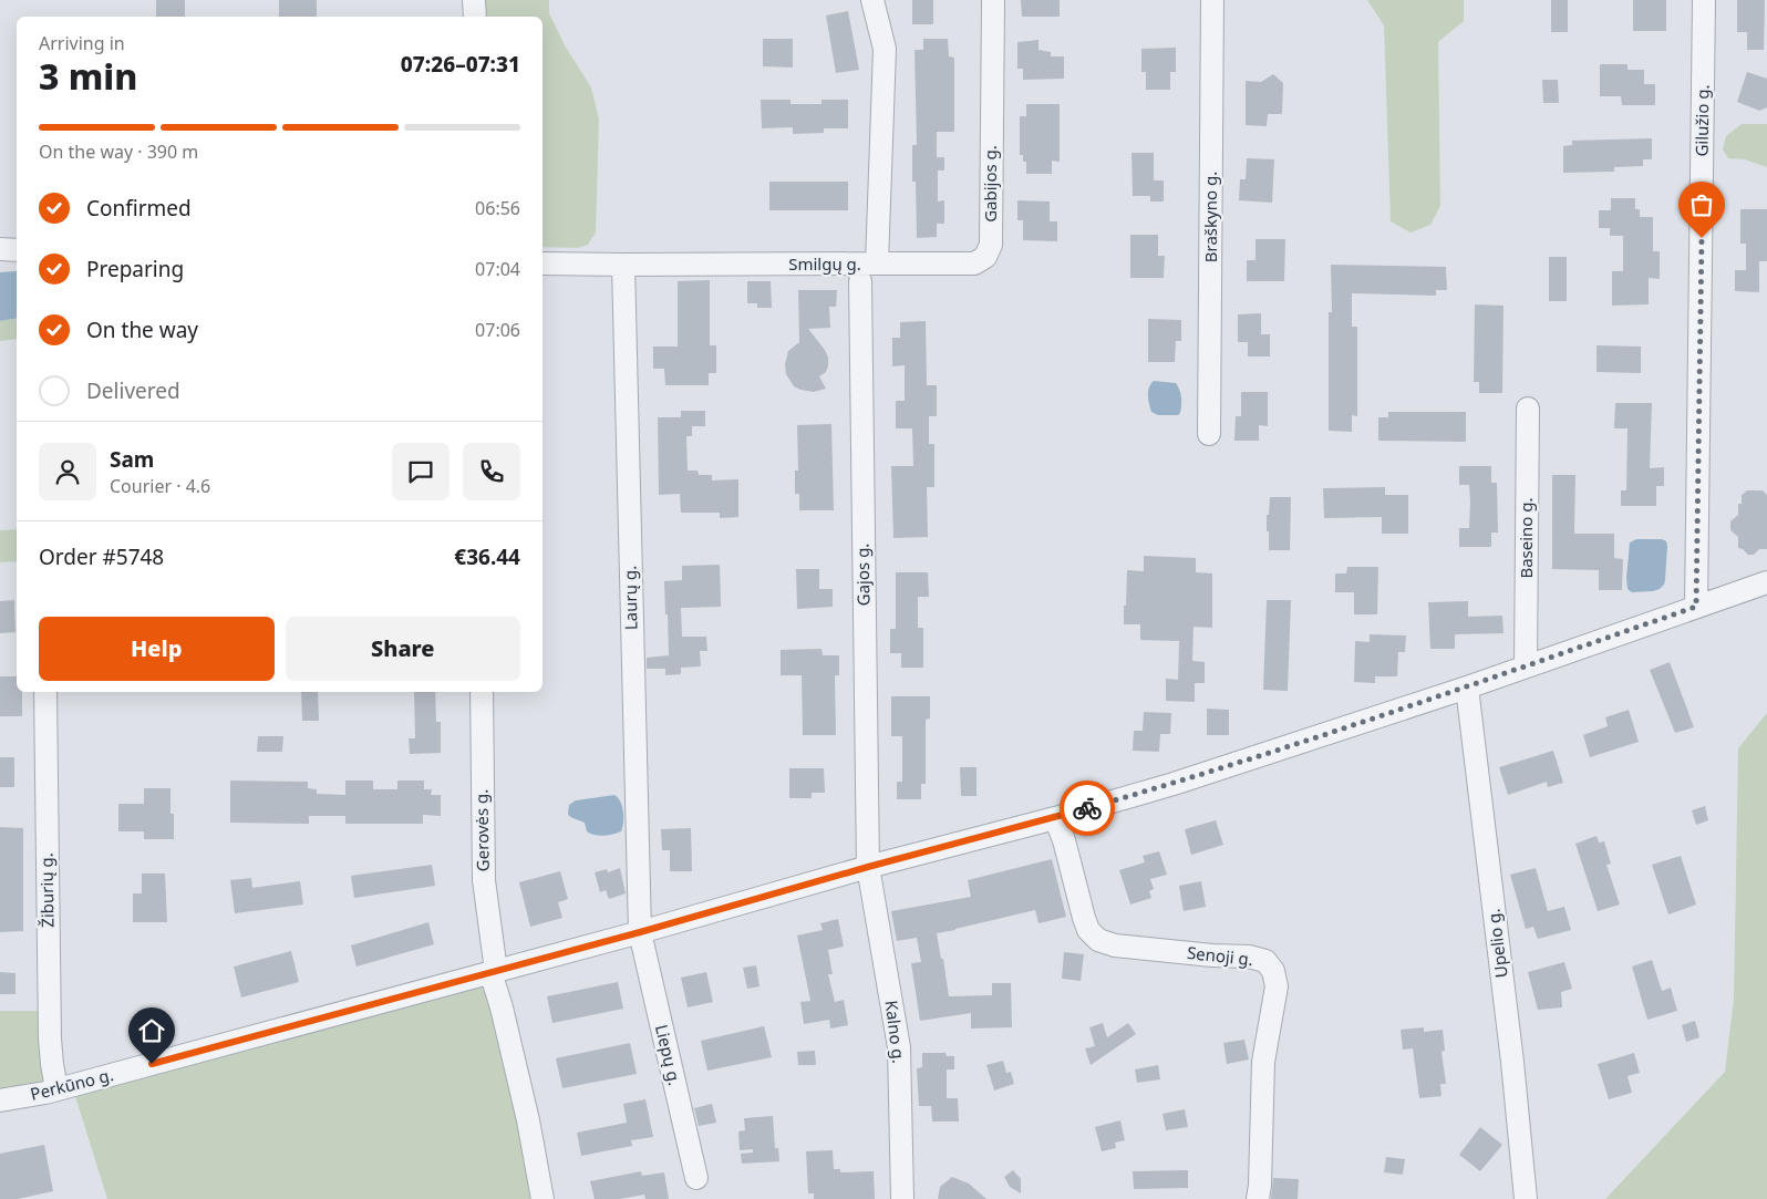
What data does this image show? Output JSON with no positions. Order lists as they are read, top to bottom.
{
  "streets": {
    "street": [
      "Gilužio g.",
      "Gabijos g.",
      "Braškyno g.",
      "Smilgų g.",
      "Baseino g.",
      "Gajos g.",
      "Laurų g.",
      "Gerovės g.",
      "Žiburių g.",
      "Upelio g.",
      "Senoji g.",
      "Kalno g.",
      "Liepų g.",
      "Perkūno g."
    ]
  },
  "crossings": [
    ["Gilužio g.", "Perkūno g."],
    ["Gabijos g.", "Smilgų g."],
    ["Smilgų g.", "Laurų g."],
    ["Baseino g.", "Perkūno g."],
    ["Gajos g.", "Kalno g."],
    ["Gajos g.", "Perkūno g."],
    ["Laurų g.", "Liepų g."],
    ["Laurų g.", "Perkūno g."],
    ["Gerovės g.", "Perkūno g."],
    ["Žiburių g.", "Perkūno g."],
    ["Upelio g.", "Perkūno g."],
    ["Senoji g.", "Perkūno g."],
    ["Kalno g.", "Perkūno g."],
    ["Liepų g.", "Perkūno g."]
  ],
  "page": {
    "heading": ["3 min", "Arriving in", "07:26–07:31"],
    "panel": [
      "Sam",
      "Courier · 4.6",
      "Order #5748",
      "€36.44"
    ],
    "bar": "On the way · 390 m",
    "list": [
      ["Confirmed", "06:56"],
      ["Preparing", "07:04"],
      ["On the way", "07:06"],
      "Delivered"
    ],
    "buttons": ["Help", "Share"]
  }
}
